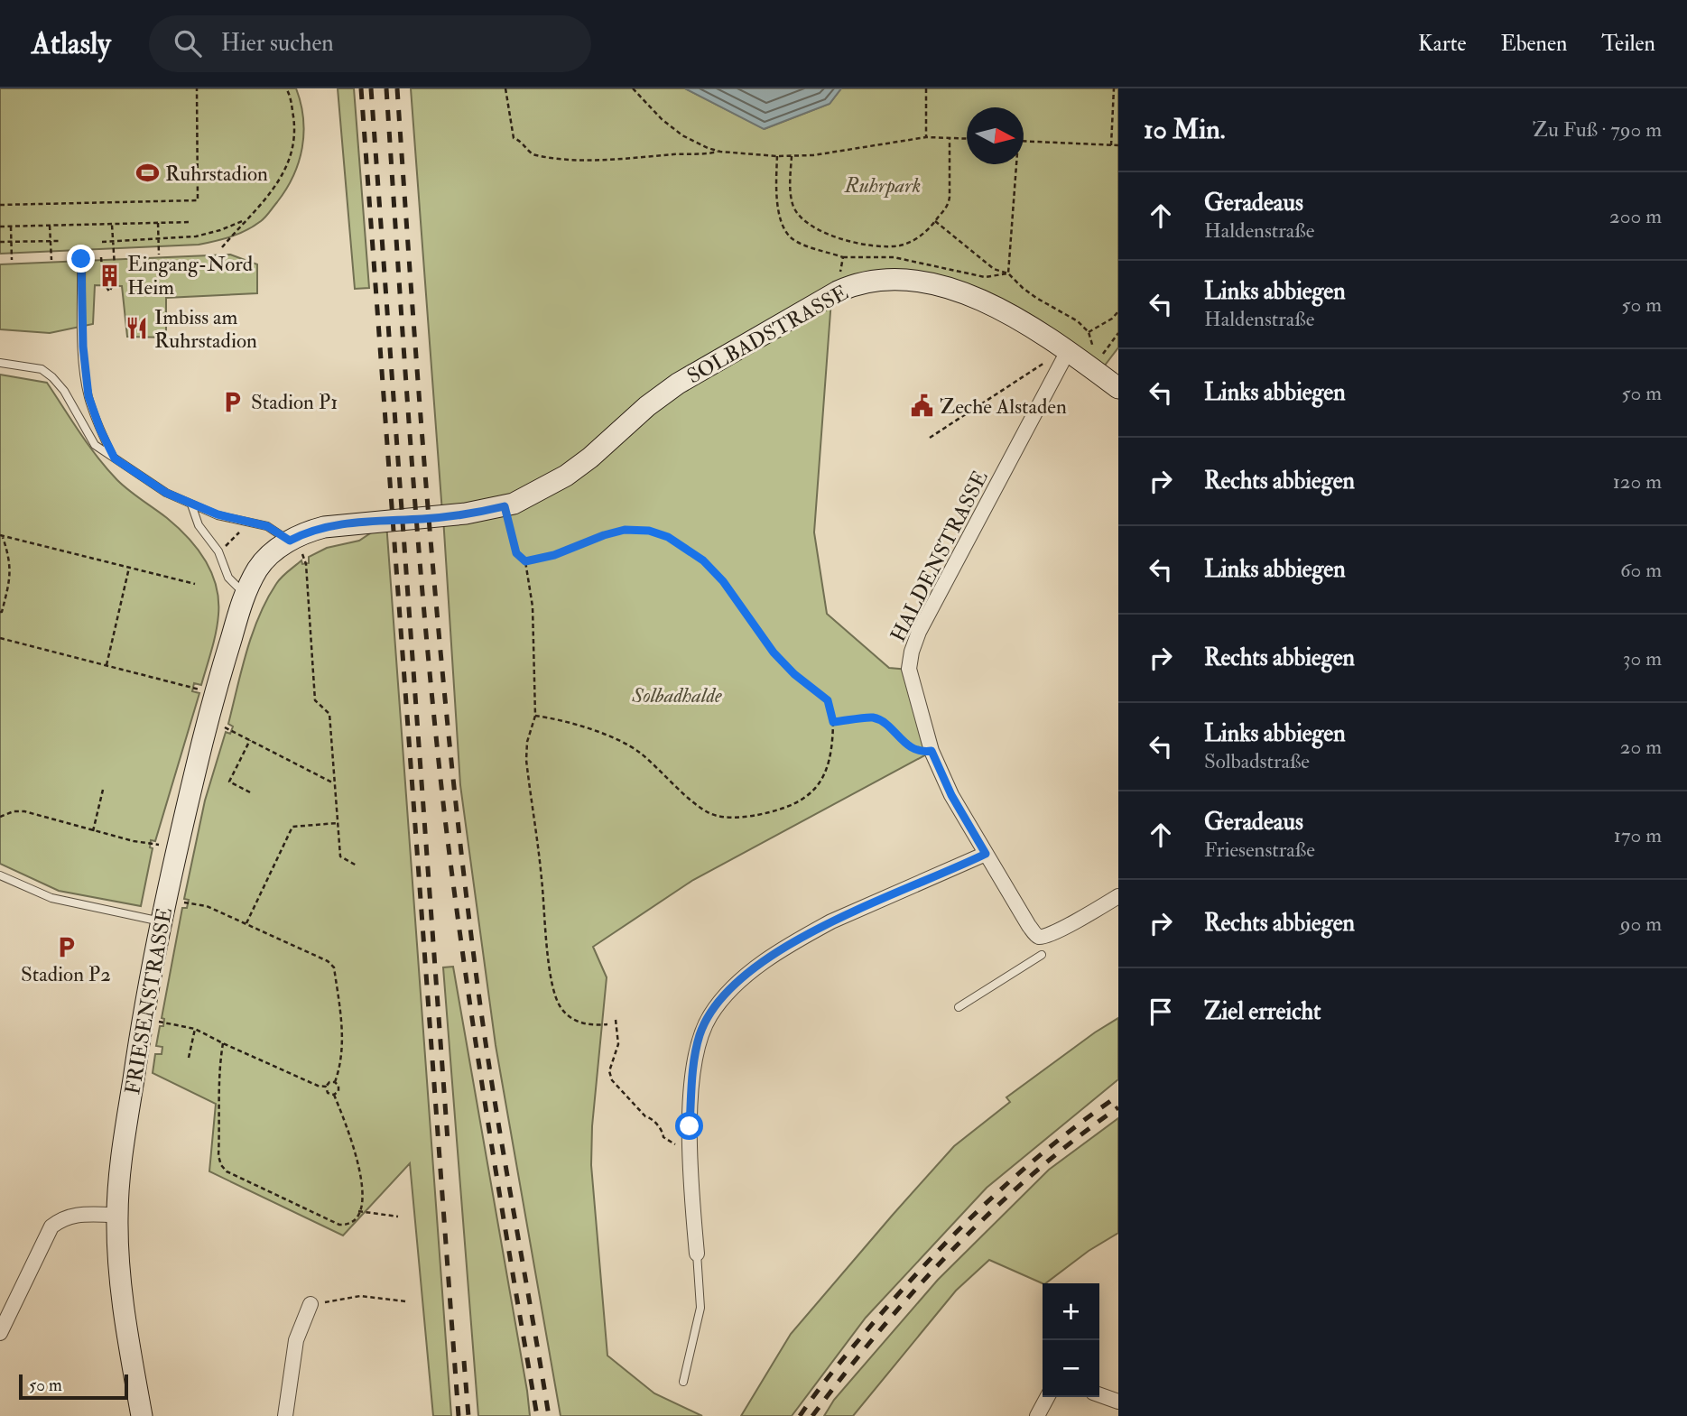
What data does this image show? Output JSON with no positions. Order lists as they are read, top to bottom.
{
  "streets": {
    "street": ["SOLBADSTRASSE", "HALDENSTRASSE", "FRIESENSTRASSE"]
  },
  "crossings": [
    ["SOLBADSTRASSE", "HALDENSTRASSE"],
    ["SOLBADSTRASSE", "FRIESENSTRASSE"]
  ],
  "parks": ["Ruhrpark", "Solbadhalde"],
  "places": {
    "sports": ["Ruhrstadion"],
    "building": ["Eingang-Nord Heim"],
    "restaurant": ["Imbiss am Ruhrstadion"],
    "parking": ["Stadion P1", "Stadion P2"],
    "public building": ["Zeche Alstaden"]
  },
  "scale_bar": "50 m",
  "north": "right",
  "page": {
    "header": "Atlasly",
    "search": "Hier suchen",
    "nav": ["Karte", "Ebenen", "Teilen"],
    "heading": ["10 Min.", "Zu Fuß · 790 m"],
    "list": [
      ["Geradeaus", "Haldenstraße", "200 m"],
      ["Links abbiegen", "Haldenstraße", "50 m"],
      ["Links abbiegen", "50 m"],
      ["Rechts abbiegen", "120 m"],
      ["Links abbiegen", "60 m"],
      ["Rechts abbiegen", "30 m"],
      ["Links abbiegen", "Solbadstraße", "20 m"],
      ["Geradeaus", "Friesenstraße", "170 m"],
      ["Rechts abbiegen", "90 m"],
      "Ziel erreicht"
    ],
    "map_buttons": ["+", "−"],
    "scale": "50 m"
  }
}
